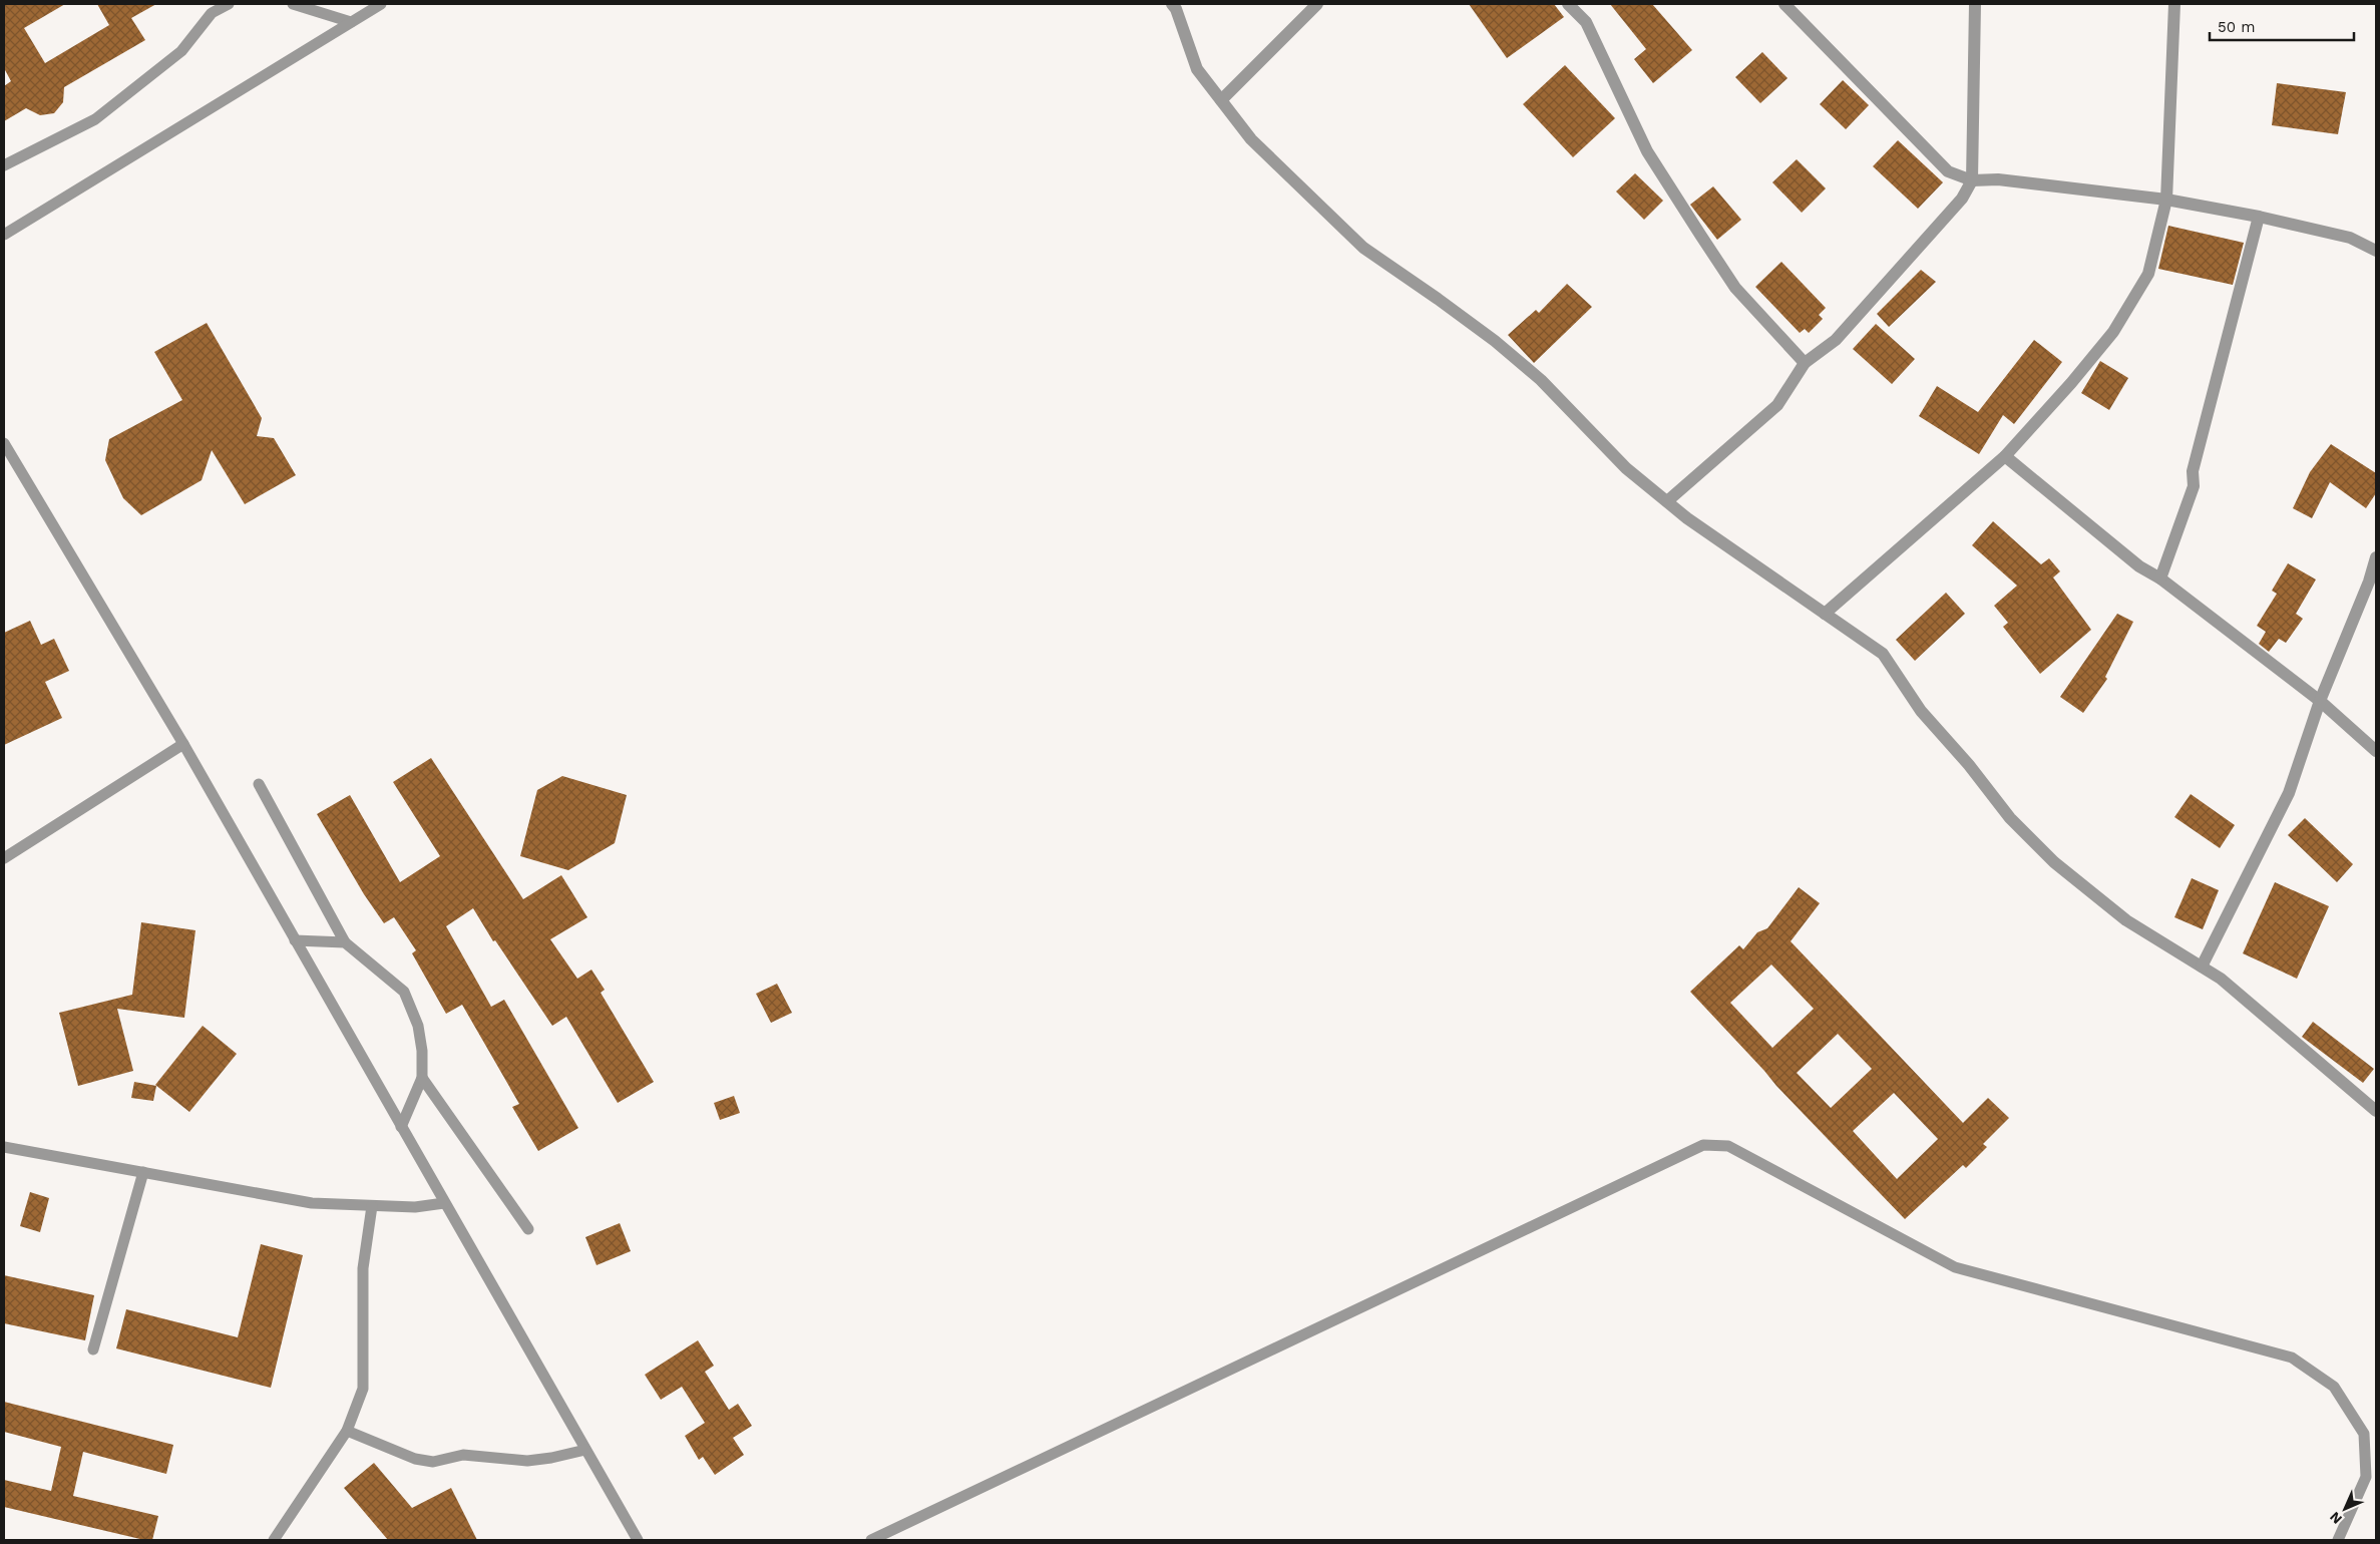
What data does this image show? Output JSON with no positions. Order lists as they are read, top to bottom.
{
  "scale_bar": "50 m",
  "north": "bottom left"
}
